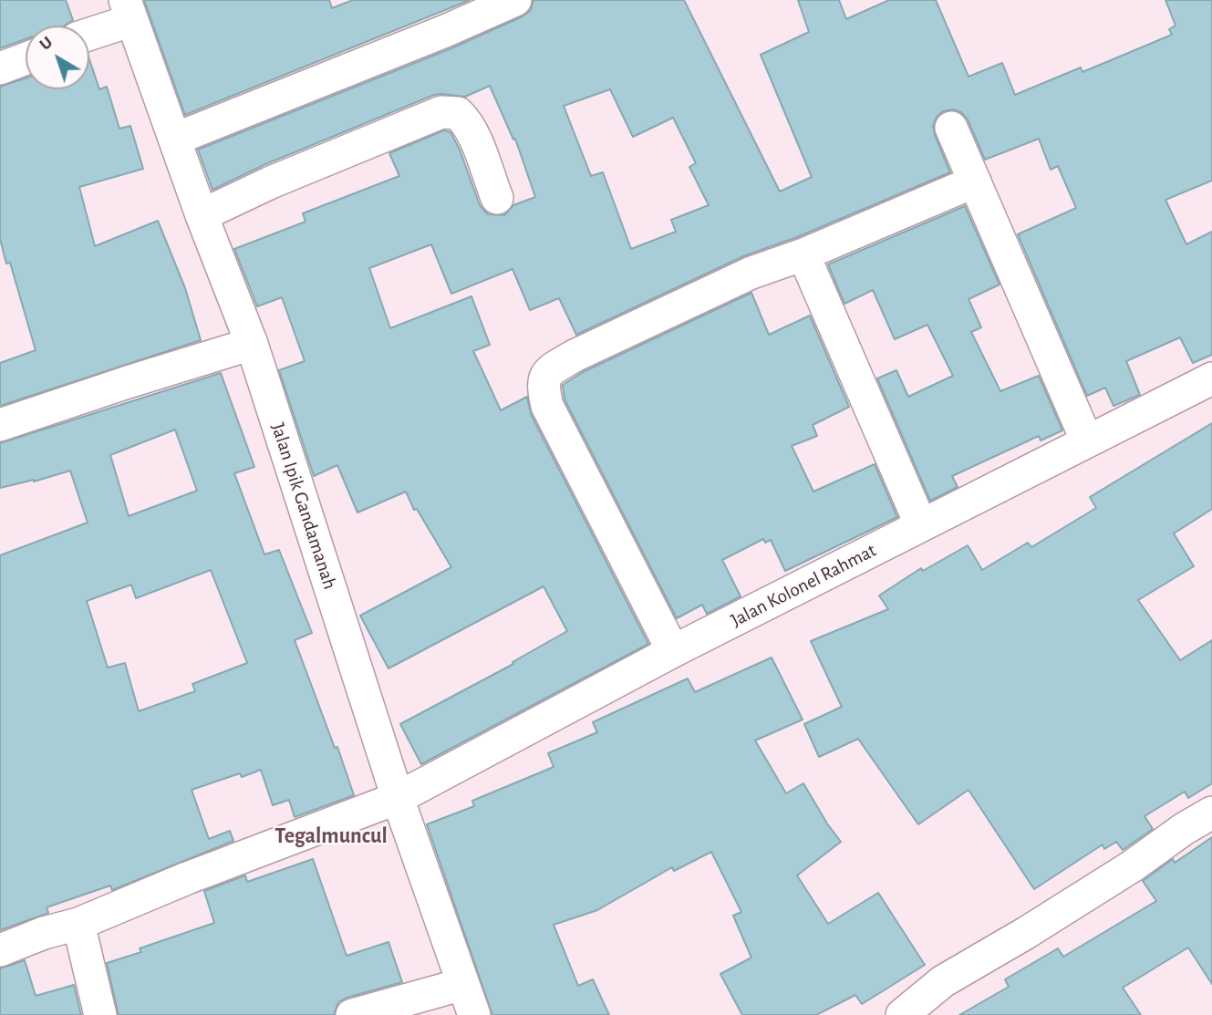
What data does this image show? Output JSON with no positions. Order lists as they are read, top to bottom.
{
  "streets": {
    "street": ["Jalan Ipik Gandamanah", "Jalan Kolonel Rahmat"]
  },
  "crossings": [
    ["Jalan Ipik Gandamanah", "Jalan Kolonel Rahmat"]
  ],
  "districts": ["Tegalmuncul"],
  "north": "top left"
}
